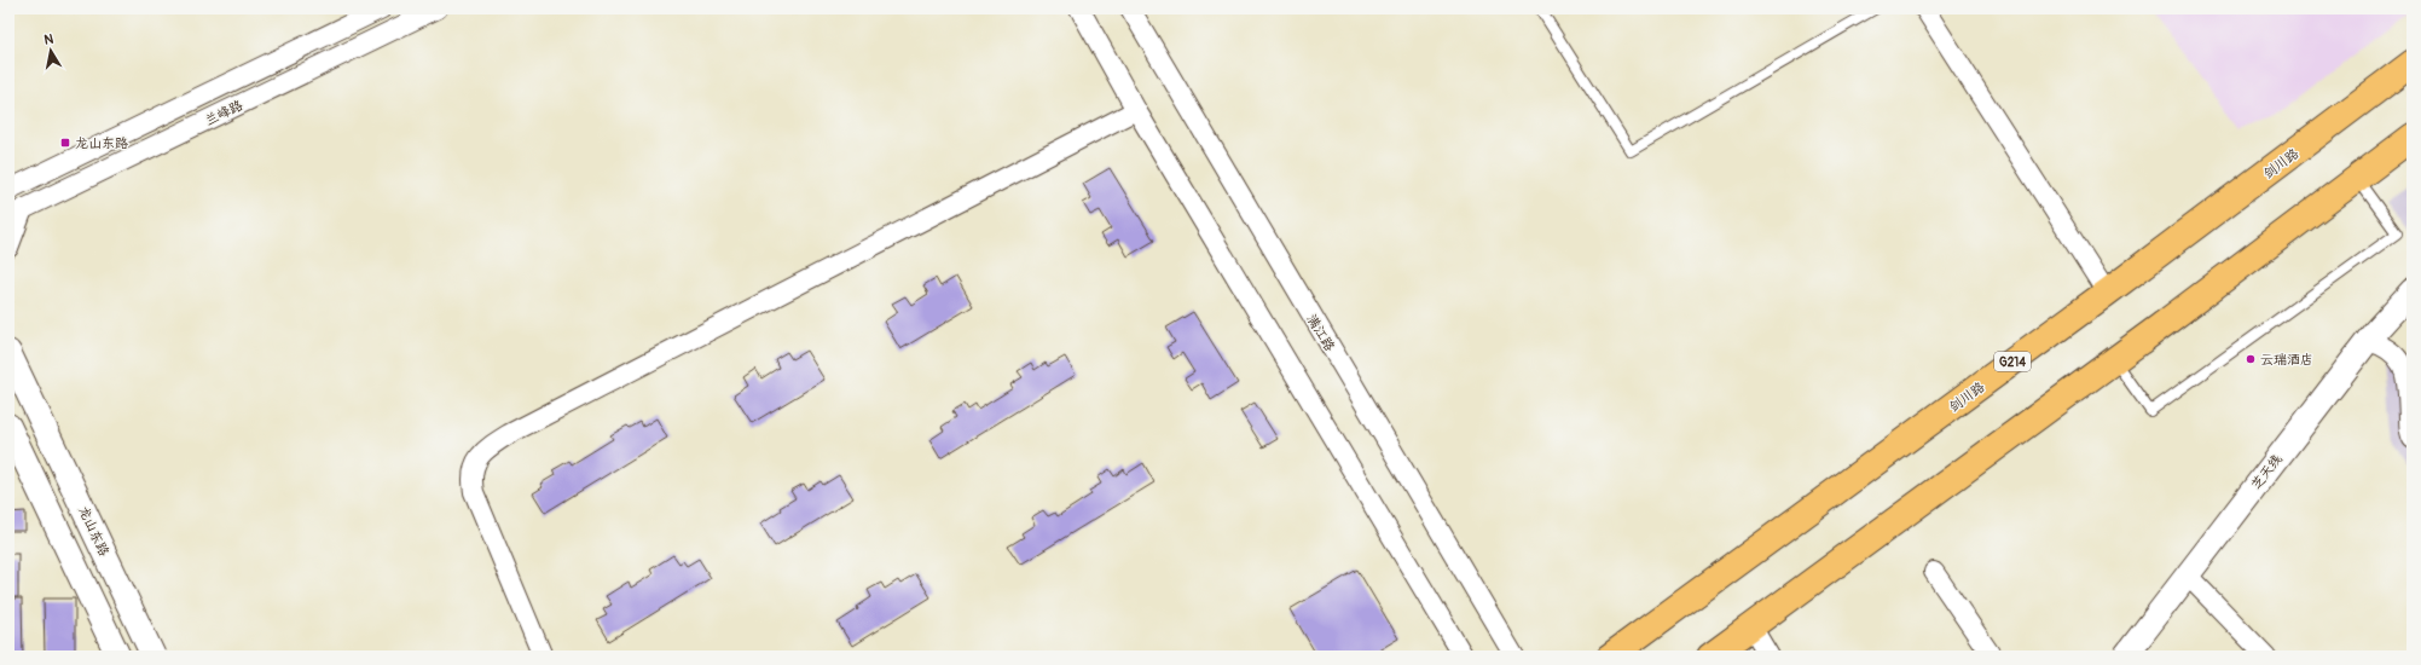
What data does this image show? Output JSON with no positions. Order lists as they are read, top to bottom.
{
  "streets": {
    "highway": ["剑川路", "G214"],
    "street": [
      "兰峰路",
      "满江路",
      "芝天线",
      "龙山东路"
    ]
  },
  "places": {
    "transit": ["龙山东路"],
    "other": ["云瑞酒店"]
  },
  "north": "top"
}
